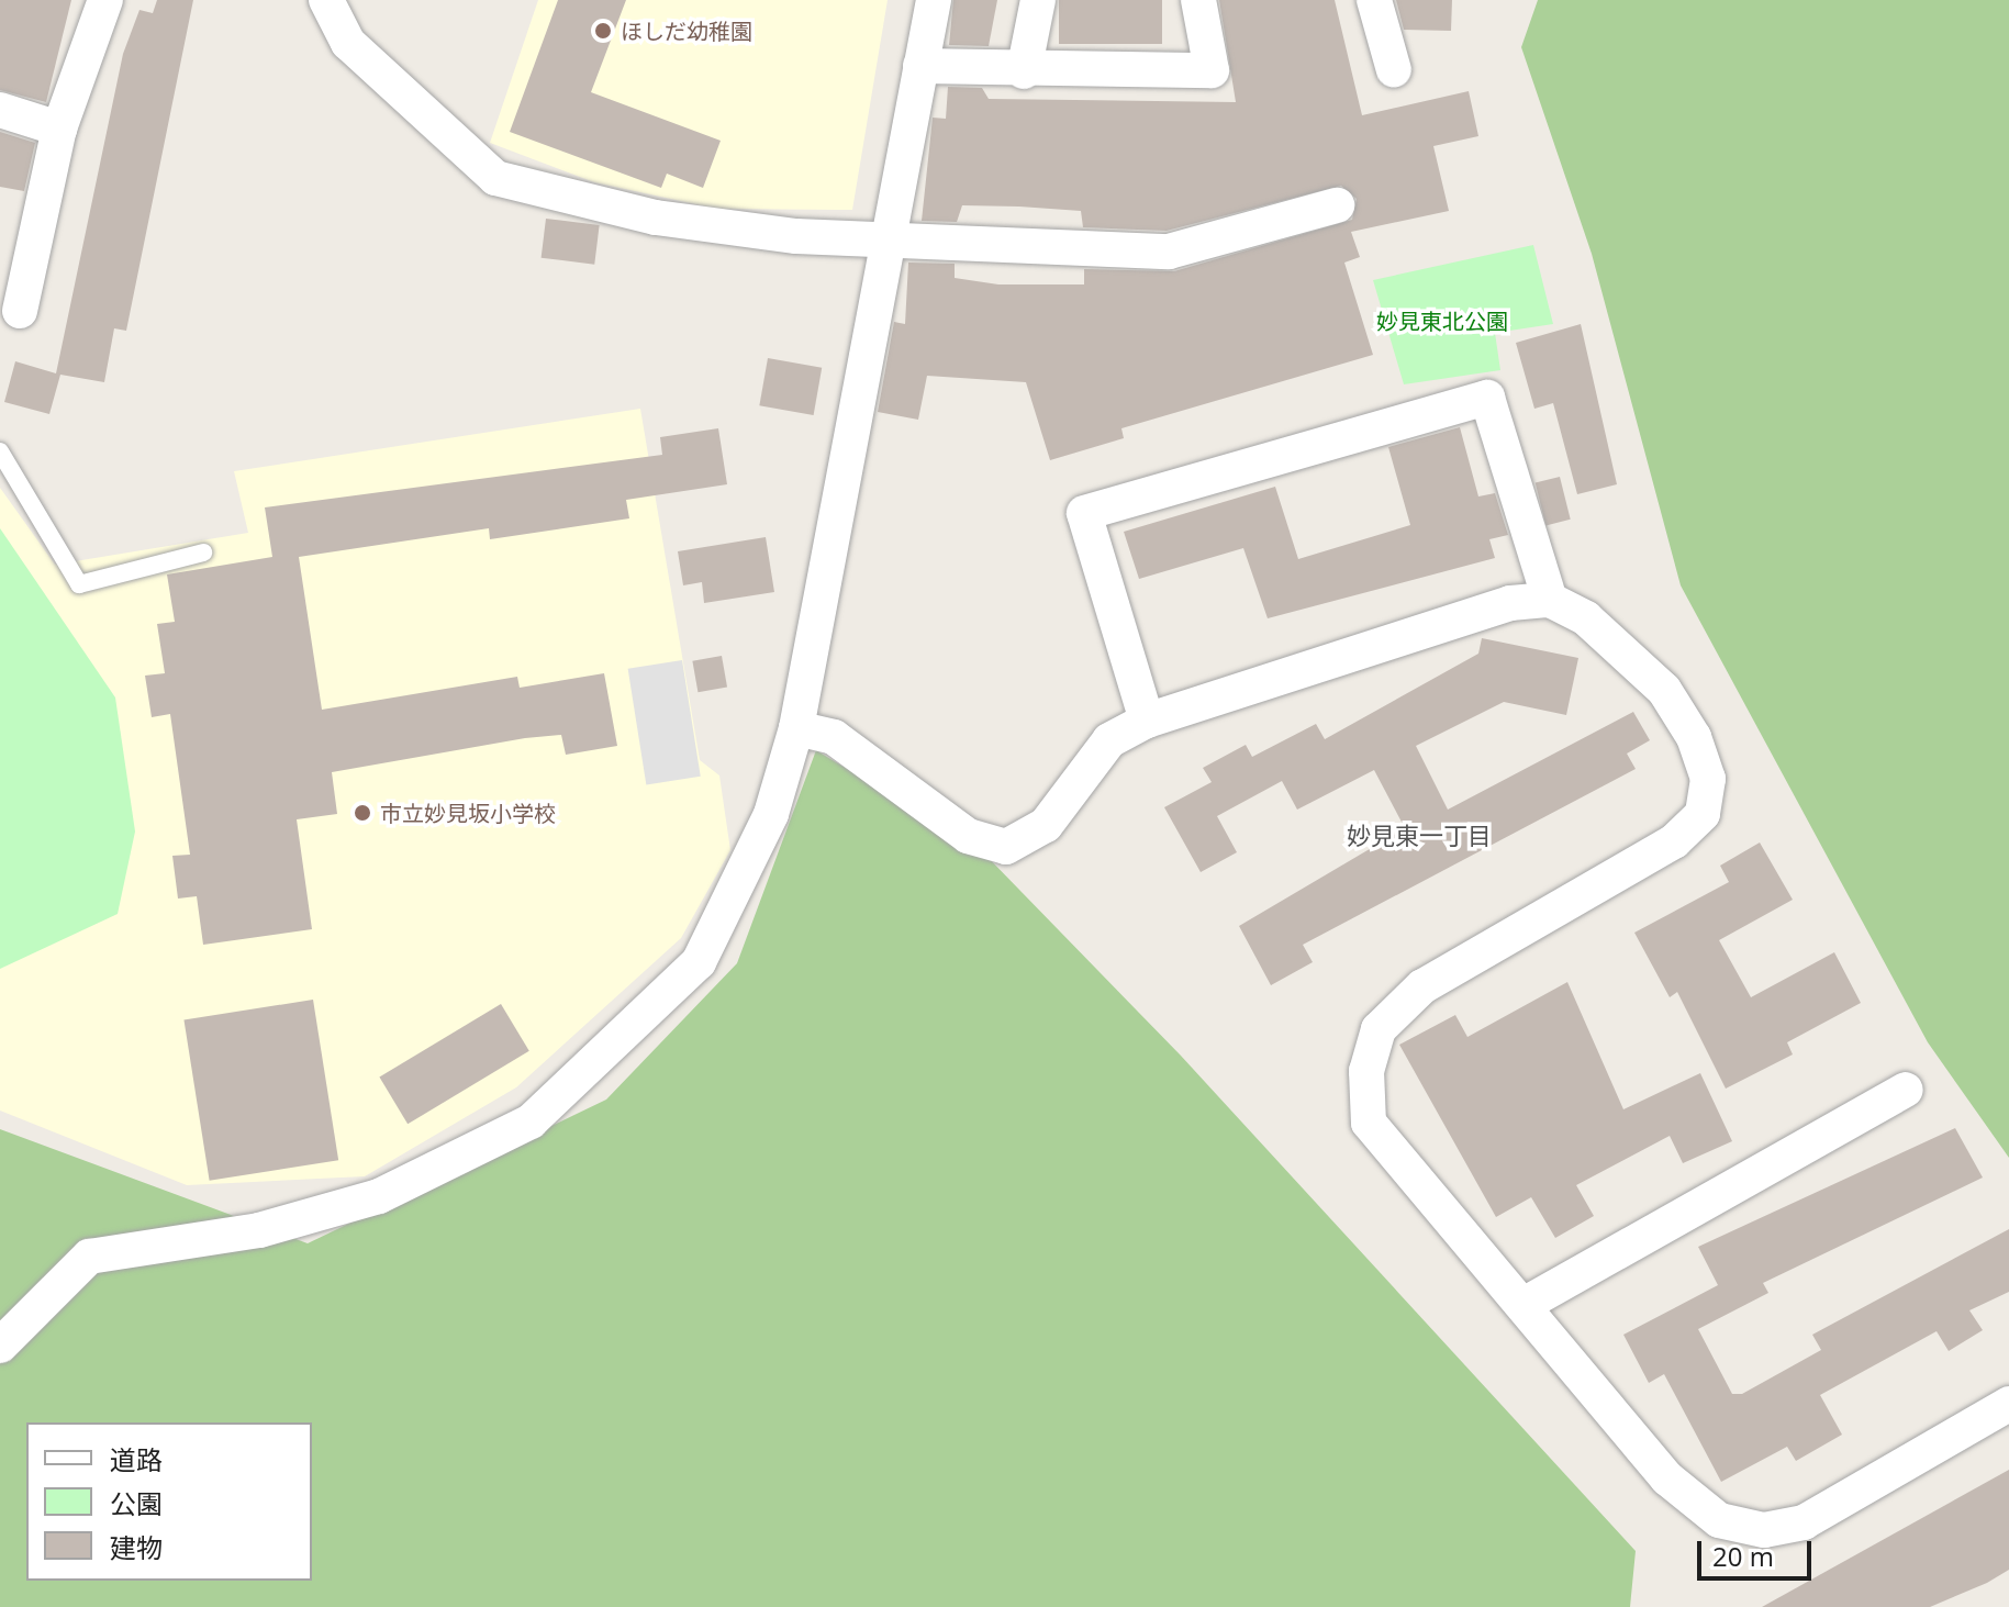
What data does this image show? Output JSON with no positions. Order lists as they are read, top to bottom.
{
  "districts": ["妙見東一丁目"],
  "parks": ["妙見東北公園"],
  "places": ["ほしだ幼稚園", "市立妙見坂小学校"],
  "legend": ["道路", "公園", "建物"],
  "scale_bar": "20 m"
}
